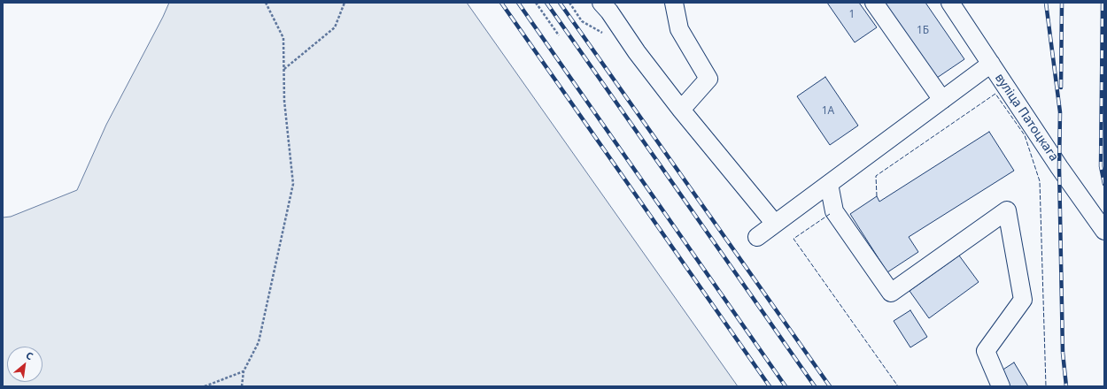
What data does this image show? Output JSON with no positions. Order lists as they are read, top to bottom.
{
  "streets": {
    "street": ["вуліца Патоцкага"]
  },
  "house_numbers": ["1", "1Б", "1А"],
  "north": "top right"
}
